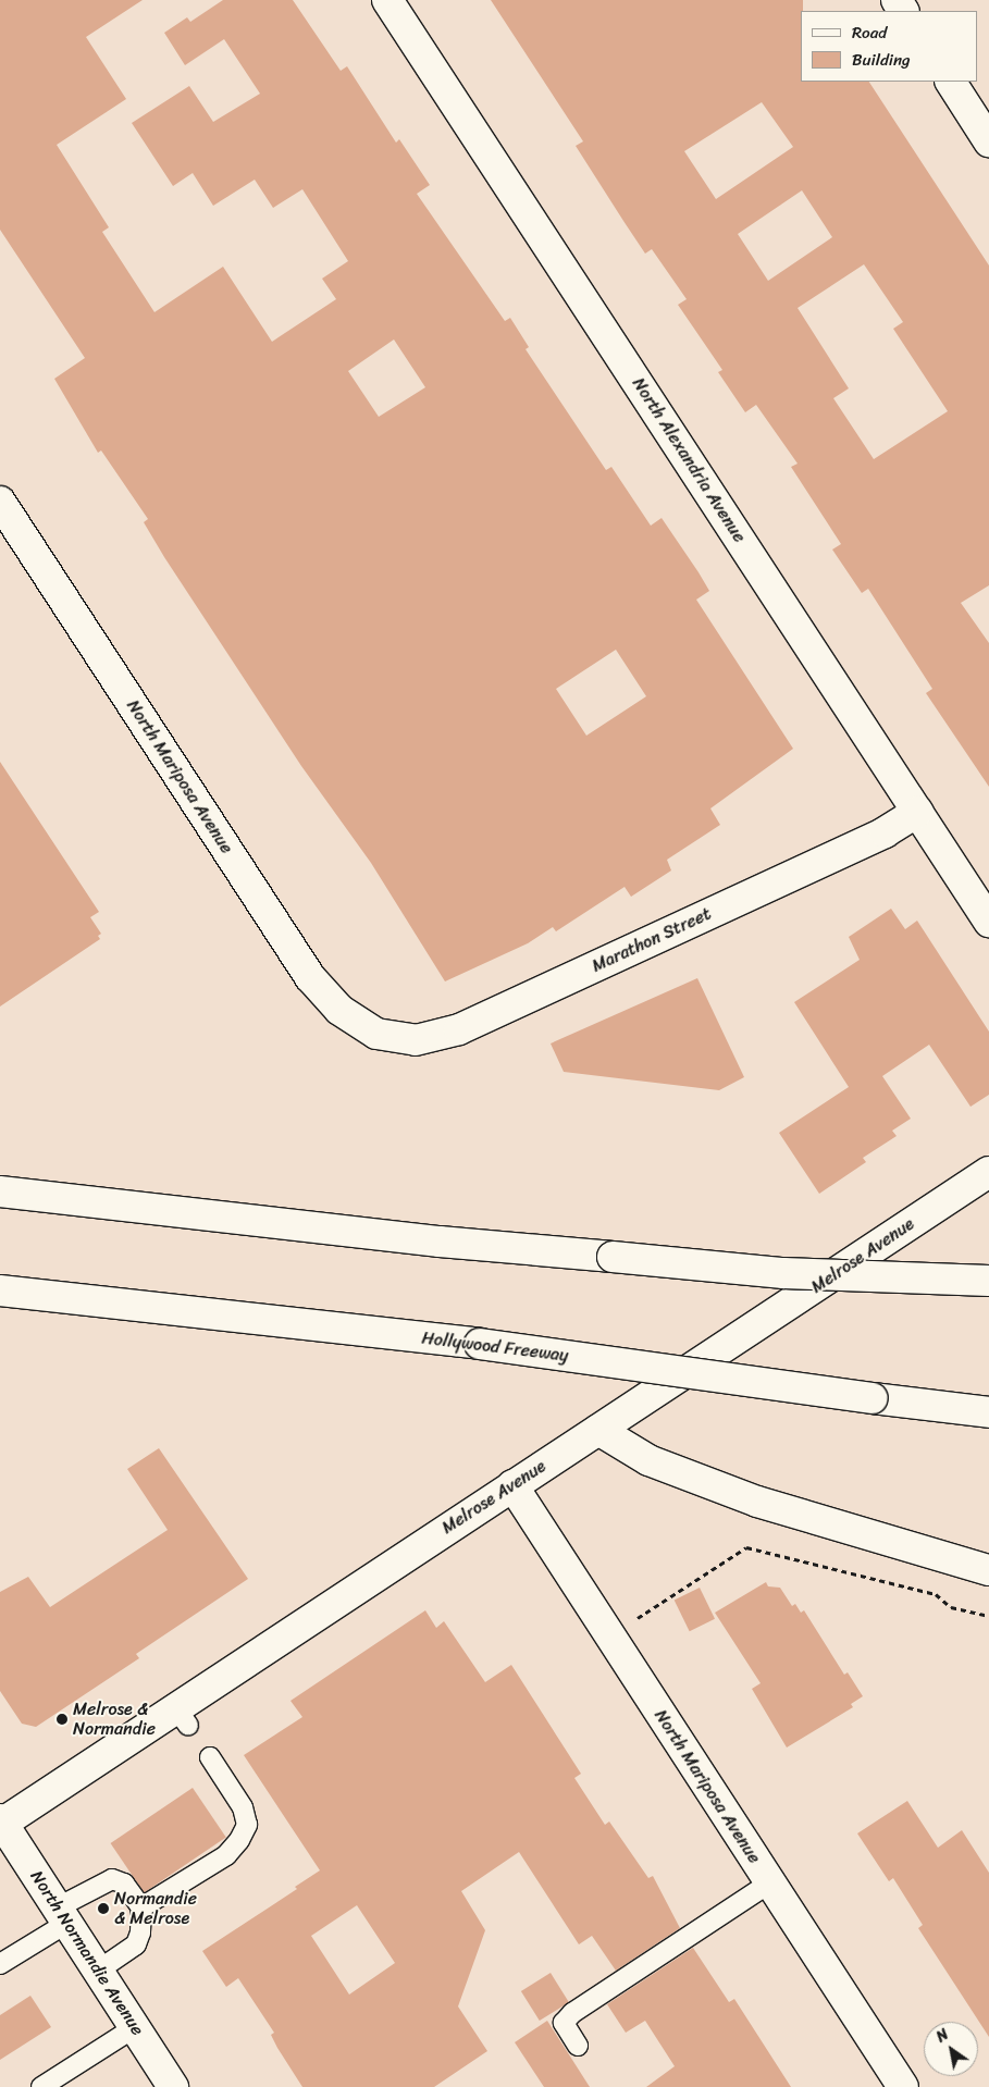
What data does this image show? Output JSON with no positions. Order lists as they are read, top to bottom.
{
  "streets": {
    "main road": [
      "North Alexandria Avenue",
      "North Mariposa Avenue",
      "Marathon Street",
      "Melrose Avenue",
      "Hollywood Freeway",
      "North Normandie Avenue"
    ]
  },
  "crossings": [
    ["North Alexandria Avenue", "Marathon Street"],
    ["North Mariposa Avenue", "Marathon Street"],
    ["North Mariposa Avenue", "Melrose Avenue"],
    ["Melrose Avenue", "North Normandie Avenue"]
  ],
  "places": ["Melrose & Normandie", "Normandie & Melrose"],
  "legend": ["Road", "Building"],
  "north": "top left"
}
